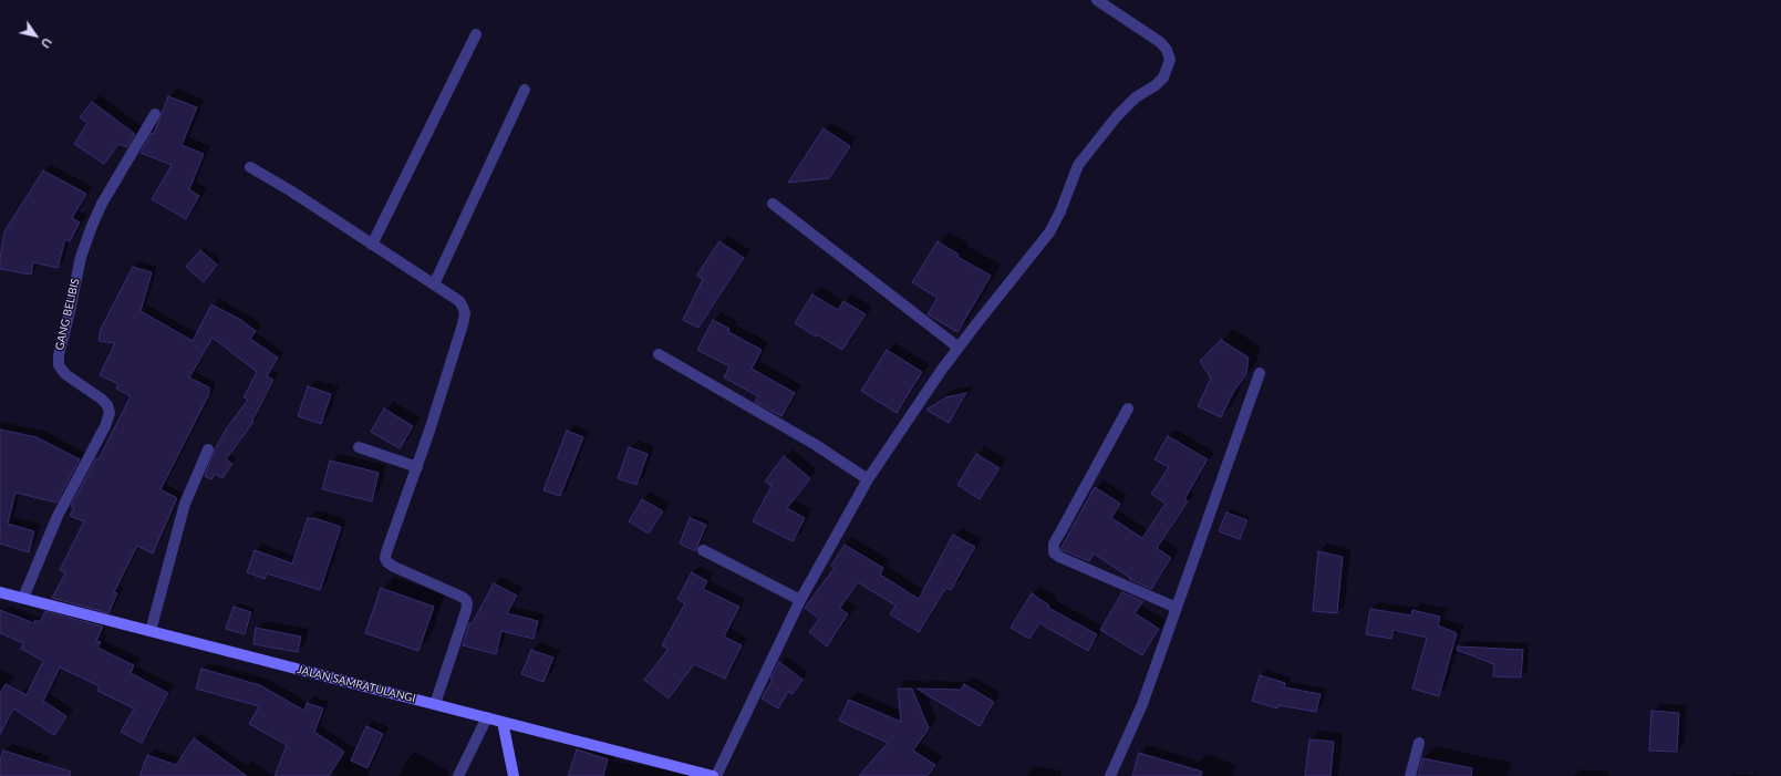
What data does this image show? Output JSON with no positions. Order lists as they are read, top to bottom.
{
  "streets": {
    "main road": ["JALAN SAMRATULANGI"],
    "street": ["GANG BELIBIS"]
  },
  "crossings": [
    ["GANG BELIBIS", "JALAN SAMRATULANGI"]
  ],
  "north": "bottom right"
}
